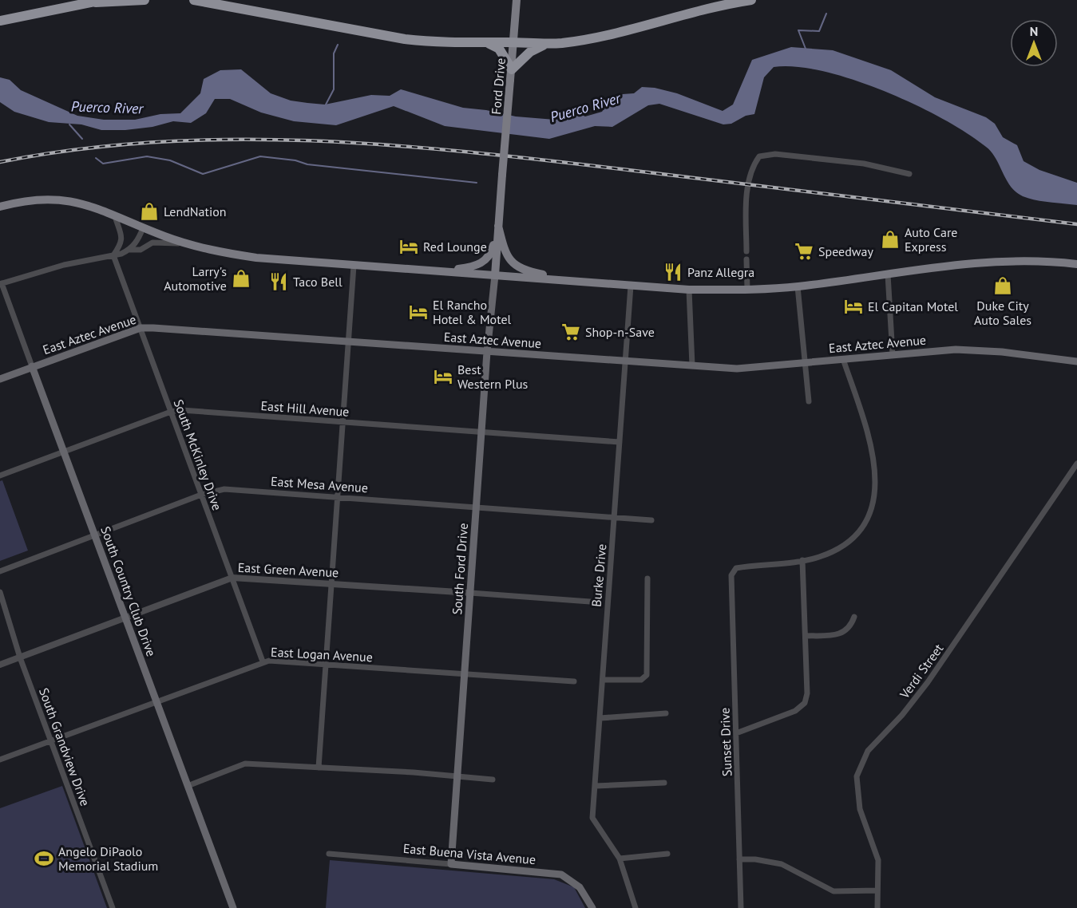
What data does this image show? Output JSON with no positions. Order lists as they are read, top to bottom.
{
  "streets": {
    "main road": [
      "Ford Drive",
      "East Aztec Avenue",
      "South Ford Drive",
      "South Country Club Drive",
      "East Buena Vista Avenue"
    ],
    "street": [
      "East Hill Avenue",
      "South McKinley Drive",
      "East Mesa Avenue",
      "East Green Avenue",
      "Burke Drive",
      "East Logan Avenue",
      "Verdi Street",
      "Sunset Drive",
      "South Grandview Drive"
    ]
  },
  "crossings": [
    ["East Aztec Avenue", "South McKinley Drive"],
    ["East Aztec Avenue", "South Ford Drive"],
    ["East Aztec Avenue", "Burke Drive"],
    ["East Aztec Avenue", "South Country Club Drive"],
    ["East Hill Avenue", "South McKinley Drive"],
    ["East Hill Avenue", "South Ford Drive"],
    ["East Hill Avenue", "Burke Drive"],
    ["East Hill Avenue", "South Country Club Drive"],
    ["South McKinley Drive", "East Mesa Avenue"],
    ["South McKinley Drive", "East Green Avenue"],
    ["South McKinley Drive", "East Logan Avenue"],
    ["East Mesa Avenue", "South Ford Drive"],
    ["East Mesa Avenue", "Burke Drive"],
    ["East Mesa Avenue", "South Country Club Drive"],
    ["South Ford Drive", "East Green Avenue"],
    ["South Ford Drive", "East Logan Avenue"],
    ["South Ford Drive", "East Buena Vista Avenue"],
    ["East Green Avenue", "South Country Club Drive"],
    ["East Green Avenue", "South Grandview Drive"],
    ["South Country Club Drive", "East Logan Avenue"],
    ["East Logan Avenue", "South Grandview Drive"]
  ],
  "water": ["Puerco River"],
  "places": {
    "shop": [
      "LendNation",
      "Auto Care Express",
      "Larry's Automotive",
      "Duke City Auto Sales"
    ],
    "hotel": [
      "Red Lounge",
      "El Capitan Motel",
      "El Rancho Hotel & Motel",
      "Best Western Plus"
    ],
    "supermarket": ["Speedway", "Shop-n-Save"],
    "restaurant": ["Panz Allegra", "Taco Bell"],
    "sports": ["Angelo DiPaolo Memorial Stadium"]
  },
  "north": "top"
}
